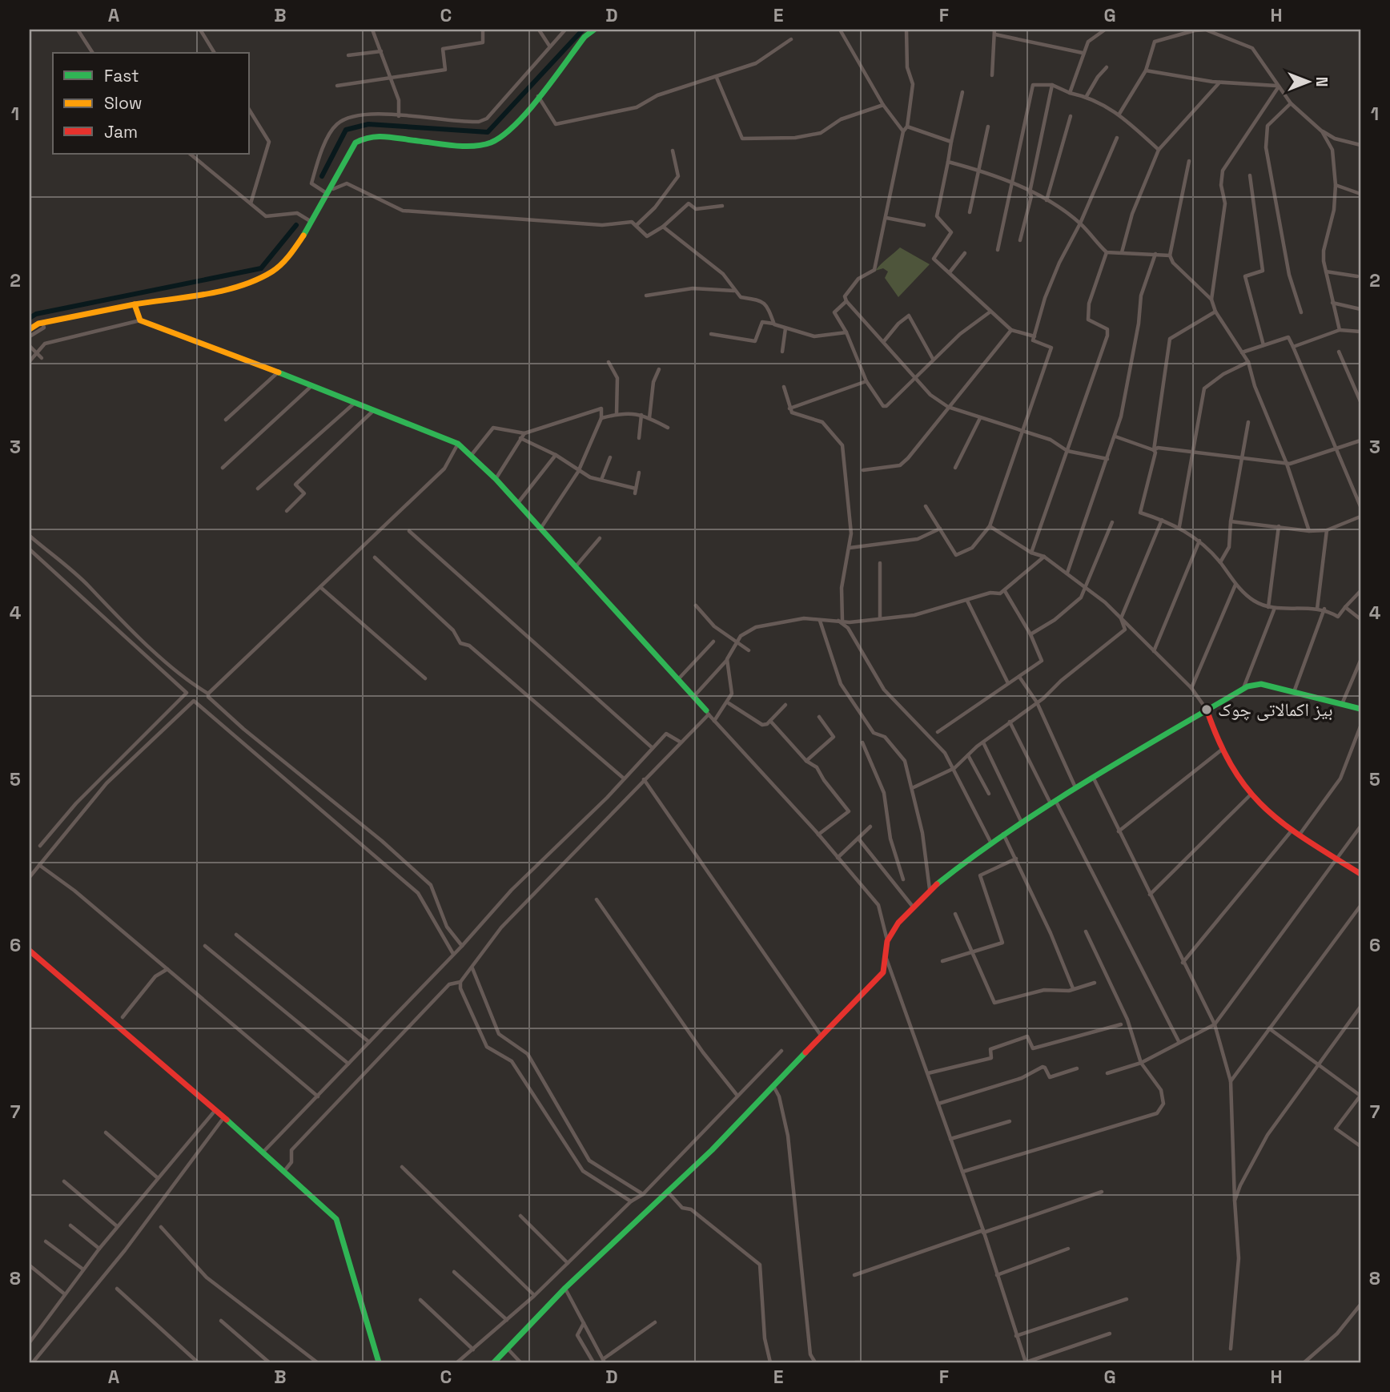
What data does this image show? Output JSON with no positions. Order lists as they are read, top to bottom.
{
  "places": ["بیز اکمالاتی چوک"],
  "legend": ["Fast", "Slow", "Jam"],
  "north": "right",
  "grid": {
    "columns": [
      "A",
      "B",
      "C",
      "D",
      "E",
      "F",
      "G",
      "H"
    ],
    "rows": [
      "1",
      "2",
      "3",
      "4",
      "5",
      "6",
      "7",
      "8"
    ]
  }
}
